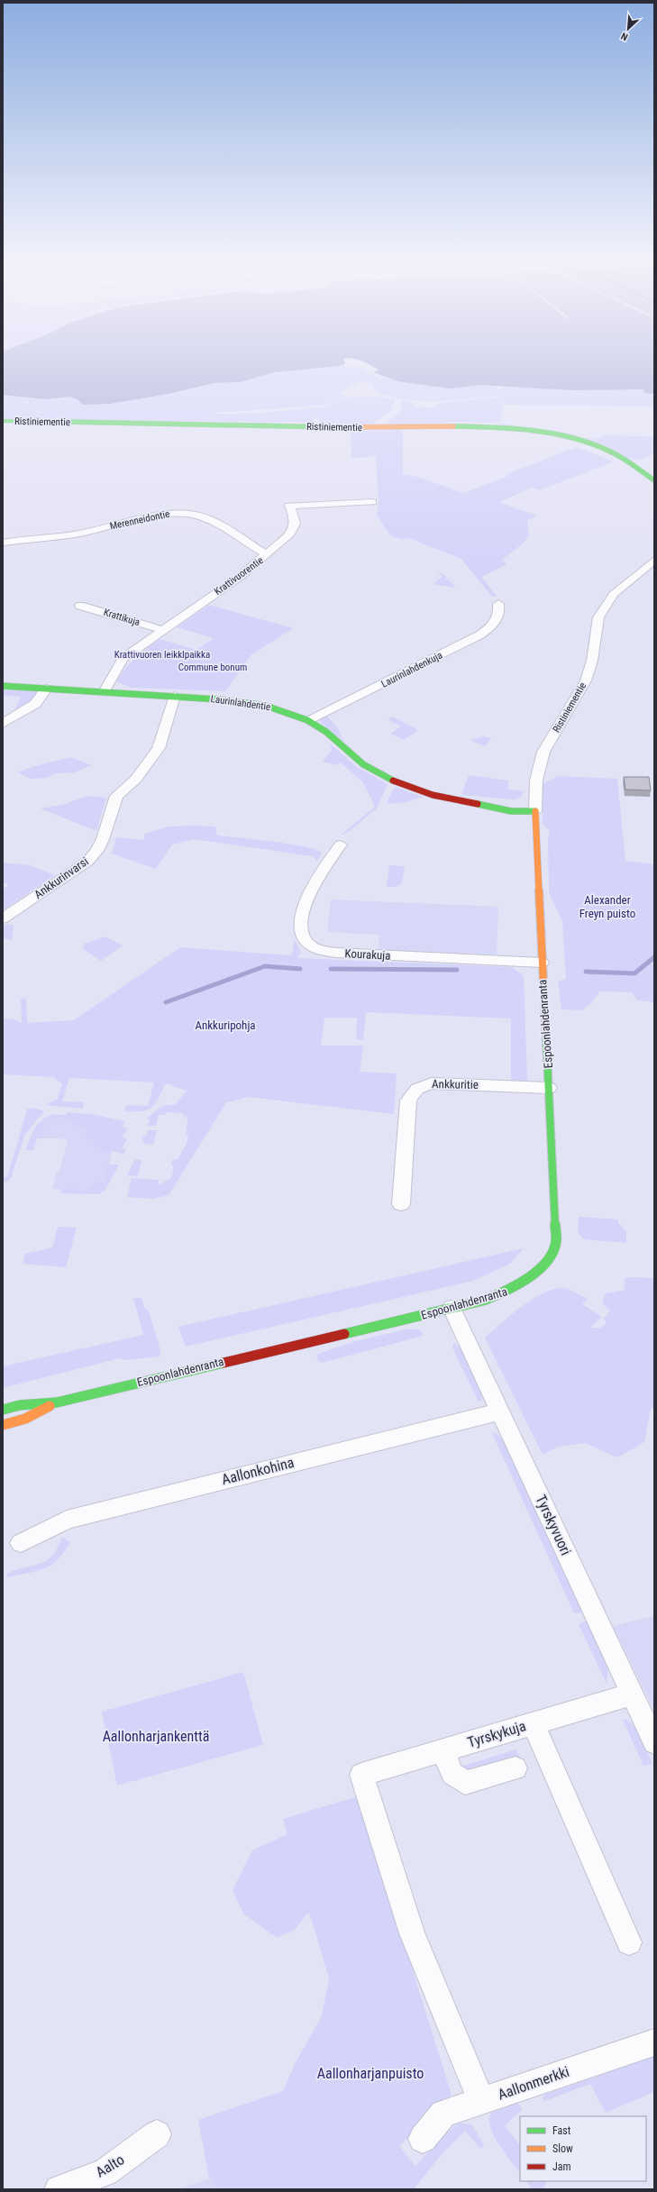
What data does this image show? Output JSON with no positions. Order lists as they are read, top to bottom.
{
  "streets": {
    "street": [
      "Ristiniementie",
      "Merenneidontie",
      "Krattivuorentie",
      "Krattikuja",
      "Laurinlahdenkuja",
      "Laurinlahdentie",
      "Ankkurinvarsi",
      "Kourakuja",
      "Espoonlahdenranta",
      "Ankkuritie",
      "Aallonkohina",
      "Tyrskyvuori",
      "Tyrskykuja",
      "Aallonmerkki",
      "Aalto"
    ]
  },
  "crossings": [
    ["Ristiniementie", "Laurinlahdentie"],
    ["Ristiniementie", "Espoonlahdenranta"],
    ["Merenneidontie", "Krattivuorentie"],
    ["Krattivuorentie", "Krattikuja"],
    ["Krattivuorentie", "Laurinlahdentie"],
    ["Laurinlahdenkuja", "Laurinlahdentie"],
    ["Laurinlahdentie", "Ankkurinvarsi"],
    ["Laurinlahdentie", "Espoonlahdenranta"],
    ["Kourakuja", "Espoonlahdenranta"],
    ["Espoonlahdenranta", "Ankkuritie"],
    ["Espoonlahdenranta", "Tyrskyvuori"],
    ["Aallonkohina", "Tyrskyvuori"],
    ["Tyrskyvuori", "Tyrskykuja"],
    ["Tyrskykuja", "Aallonmerkki"]
  ],
  "parks": [
    "Krattivuoren leikkIpaikka",
    "Commune bonum",
    "Alexander Freyn puisto",
    "Ankkuripohja",
    "Aallonharjankenttä",
    "Aallonharjanpuisto"
  ],
  "legend": ["Fast", "Slow", "Jam"],
  "north": "bottom left"
}
